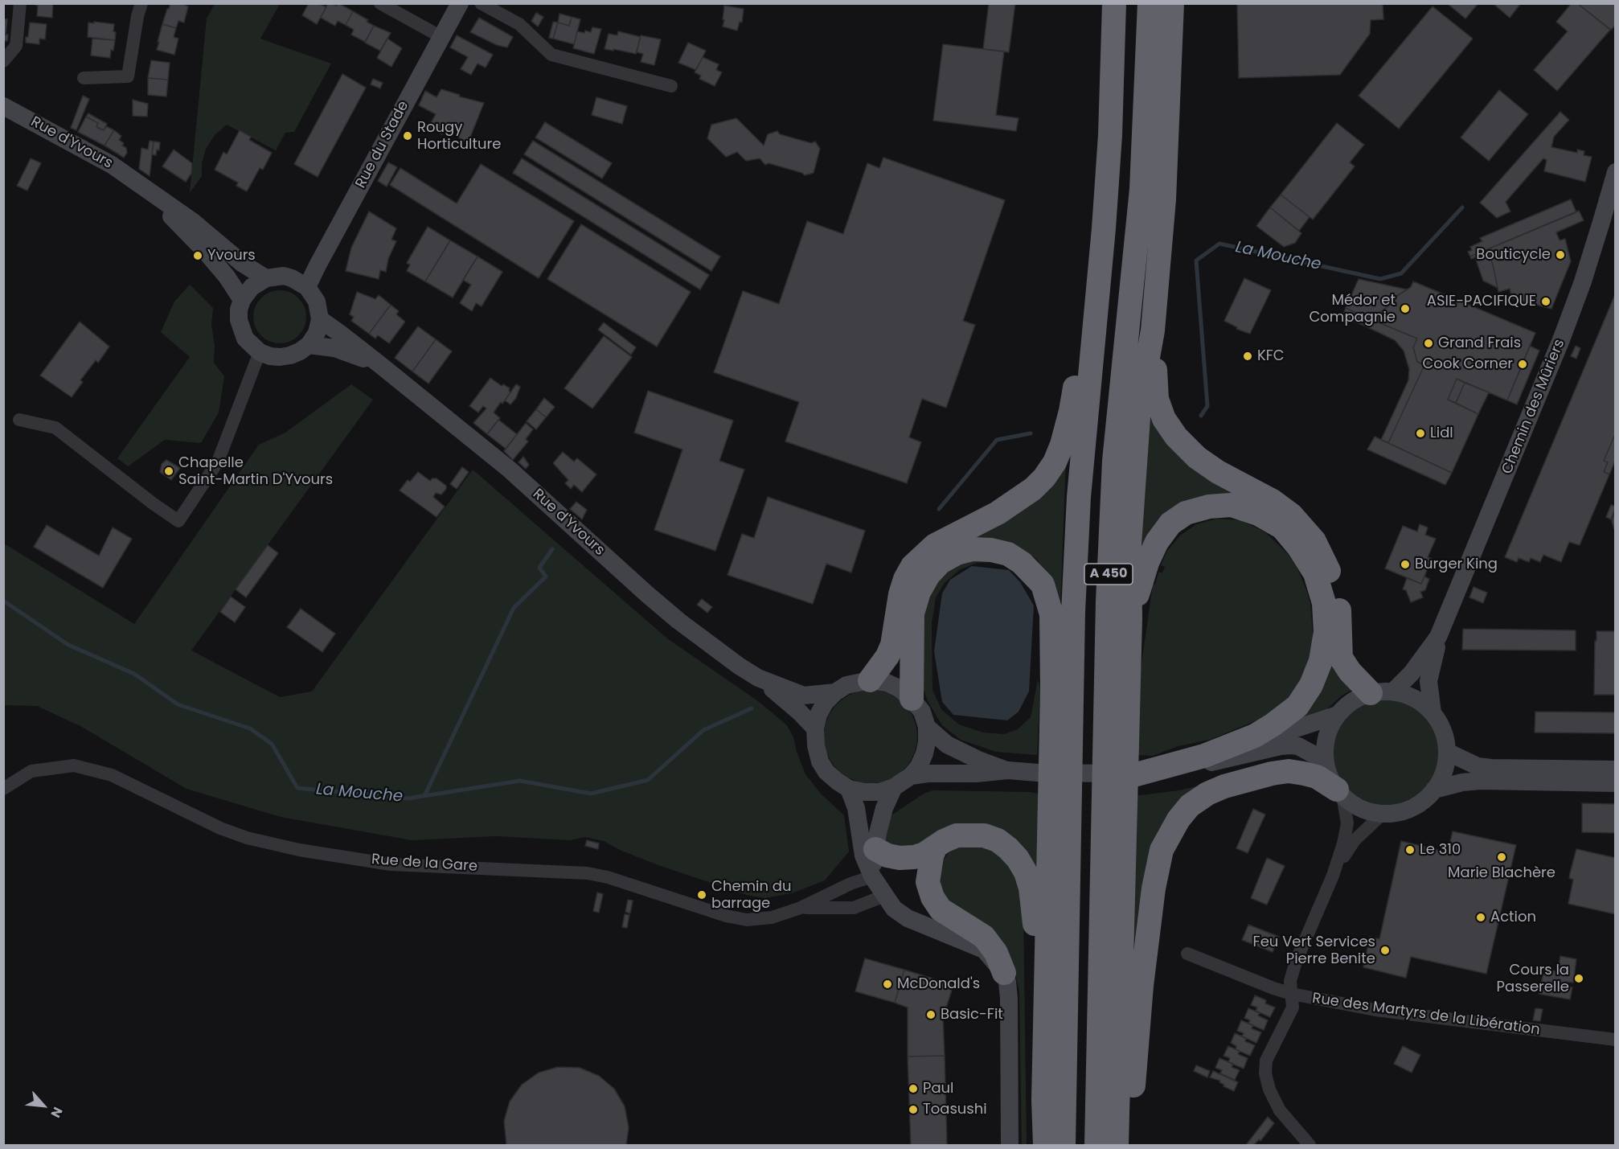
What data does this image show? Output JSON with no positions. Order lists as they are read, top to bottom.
{
  "streets": {
    "highway": ["A 450"],
    "main road": ["Rue d'Yvours", "Rue du Stade", "Chemin des Mûriers"],
    "street": ["Rue de la Gare", "Rue des Martyrs de la Libération"]
  },
  "crossings": [
    ["Rue d'Yvours", "Rue du Stade"]
  ],
  "water": ["La Mouche"],
  "places": [
    "Rougy Horticulture",
    "Bouticycle",
    "Yvours",
    "ASIE-PACIFIQUE",
    "Médor et Compagnie",
    "Grand Frais",
    "KFC",
    "Cook Corner",
    "Lidl",
    "Chapelle Saint-Martin D'Yvours",
    "Burger King",
    "Le 310",
    "Marie Blachère",
    "Chemin du barrage",
    "Action",
    "Feu Vert Services Pierre Benite",
    "Cours la Passerelle",
    "McDonald's",
    "Basic-Fit",
    "Paul",
    "Toasushi"
  ],
  "north": "bottom right"
}
